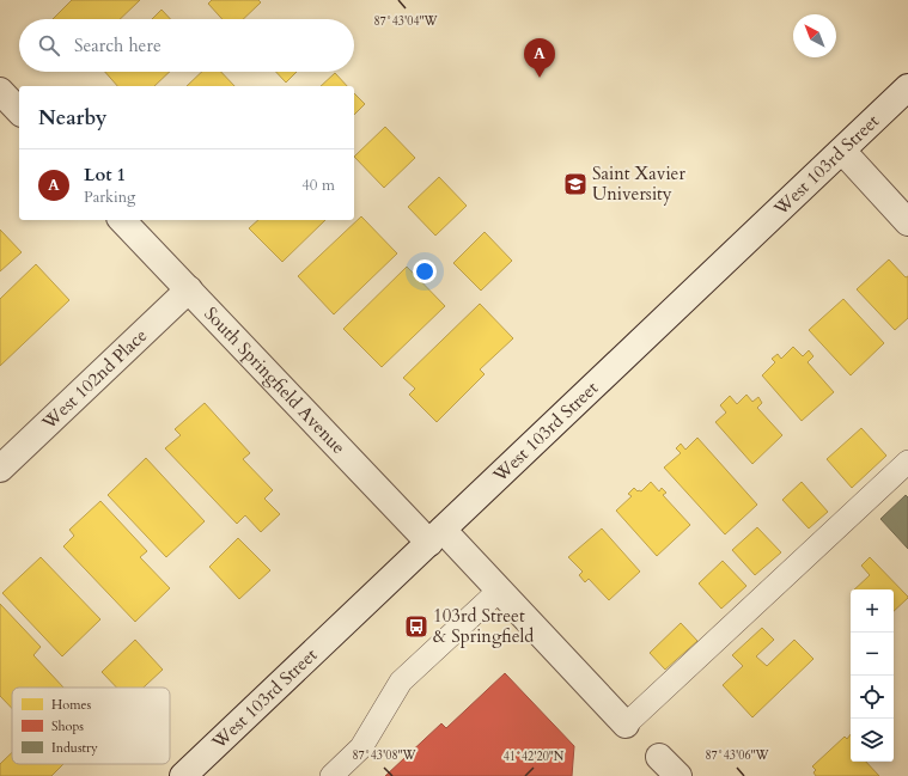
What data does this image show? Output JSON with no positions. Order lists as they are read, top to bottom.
{
  "streets": {
    "street": ["West 103rd Street", "West 102nd Place", "South Springfield Avenue"]
  },
  "crossings": [
    ["West 103rd Street", "South Springfield Avenue"],
    ["West 102nd Place", "South Springfield Avenue"]
  ],
  "places": {
    "school or university": ["Saint Xavier University"],
    "bus stop": ["103rd Street & Springfield"]
  },
  "legend": ["Homes", "Shops", "Industry"],
  "north": "top left",
  "page": {
    "search": "Search here",
    "pins": "A",
    "heading": "Nearby",
    "list": [
      {
        "mark": "A",
        "name": "Lot 1",
        "note": "Parking",
        "value": "40 m"
      }
    ],
    "map_buttons": ["+", "−"]
  },
  "coordinates": [
    "87°43'04\"W",
    "87°43'08\"W",
    "87°43'06\"W",
    "41°42'20\"N"
  ]
}
